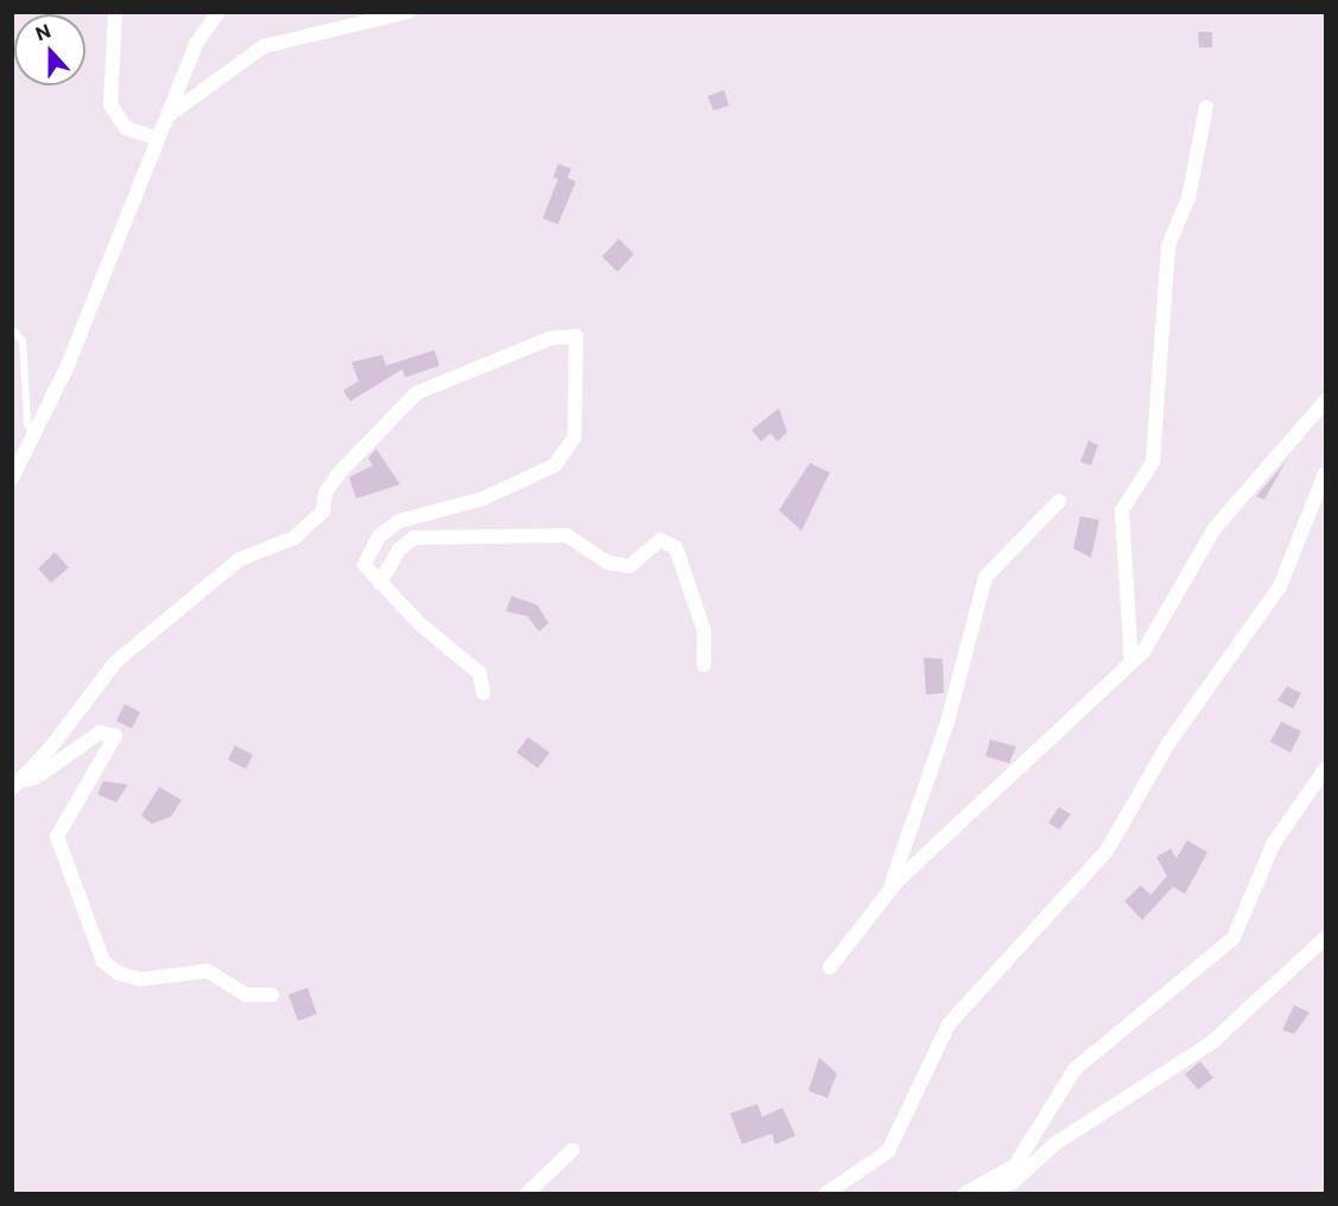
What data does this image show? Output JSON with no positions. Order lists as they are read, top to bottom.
{
  "north": "top"
}
